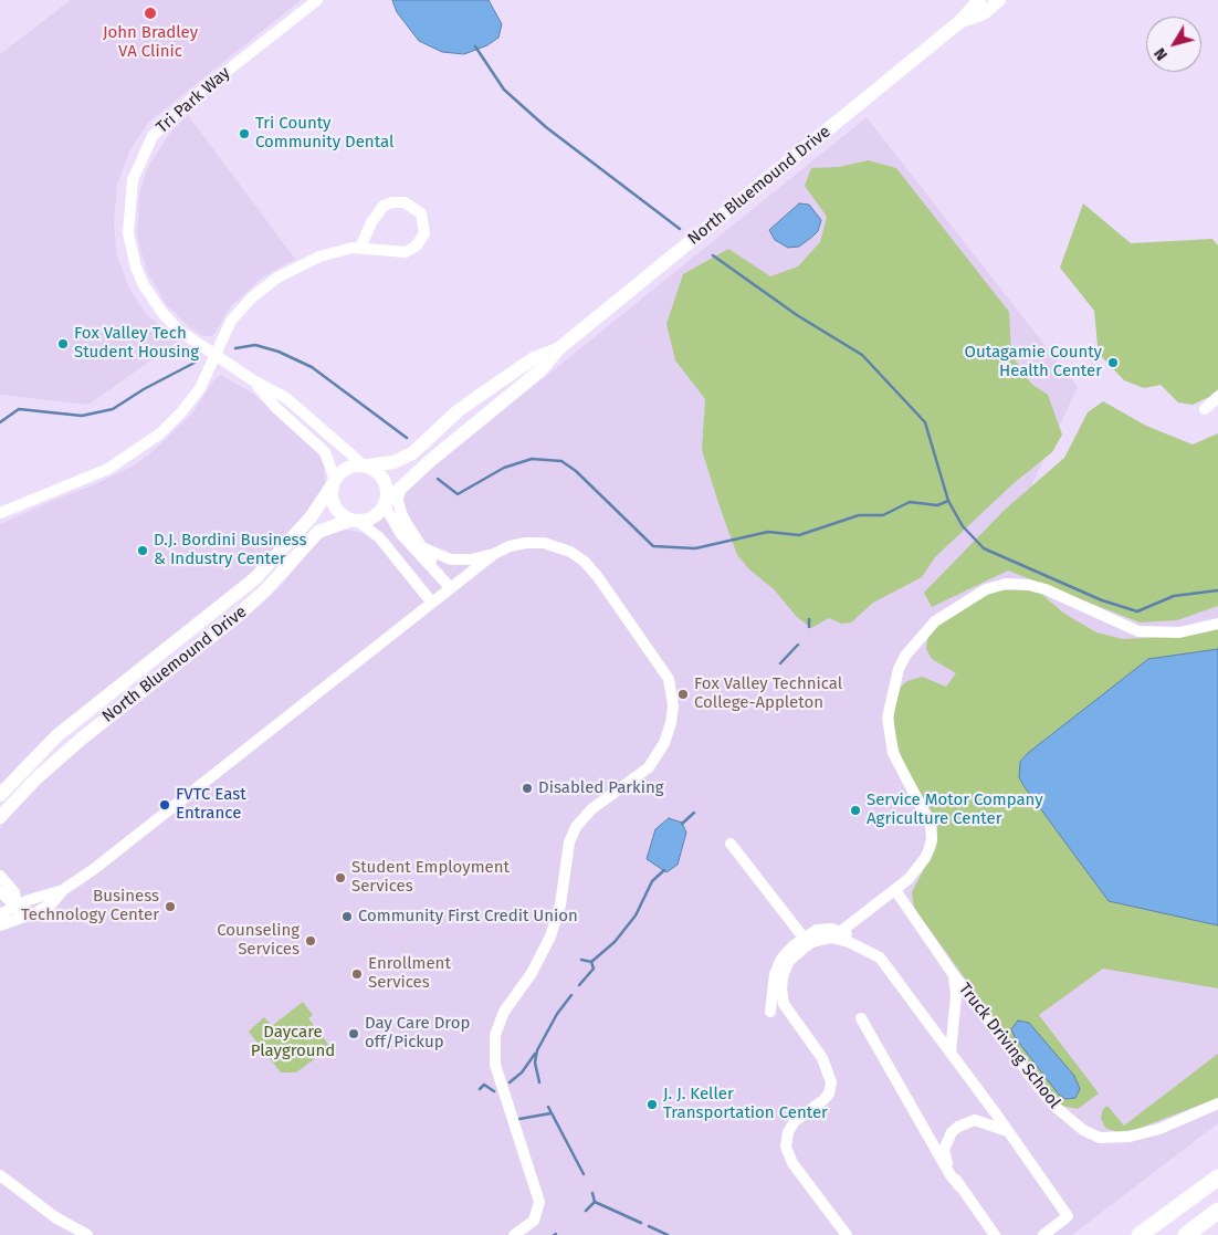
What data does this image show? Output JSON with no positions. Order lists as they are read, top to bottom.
{
  "streets": {
    "main road": ["North Bluemound Drive"],
    "street": ["Tri Park Way", "Truck Driving School"]
  },
  "crossings": [
    ["Tri Park Way", "North Bluemound Drive"]
  ],
  "parks": ["Daycare Playground"],
  "places": [
    "John Bradley VA Clinic",
    "Tri County Community Dental",
    "Fox Valley Tech Student Housing",
    "Outagamie County Health Center",
    "D.J. Bordini Business & Industry Center",
    "Fox Valley Technical College-Appleton",
    "Disabled Parking",
    "FVTC East Entrance",
    "Service Motor Company Agriculture Center",
    "Student Employment Services",
    "Business Technology Center",
    "Community First Credit Union",
    "Counseling Services",
    "Enrollment Services",
    "Day Care Drop off/Pickup",
    "J. J. Keller Transportation Center"
  ],
  "north": "bottom left"
}
